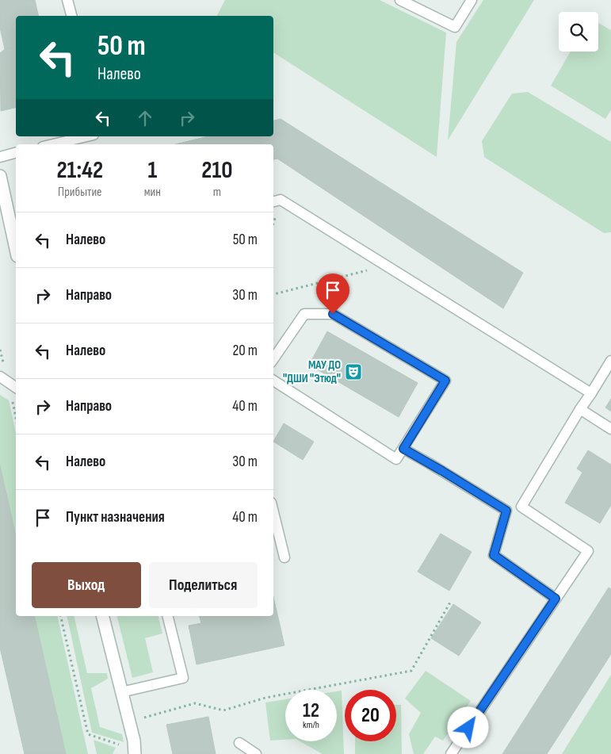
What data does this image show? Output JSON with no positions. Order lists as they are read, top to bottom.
{
  "places": {
    "theatre": ["МАУ ДО \"ДШИ \"Этюд\""]
  },
  "page": {
    "turn": ["50 m", "Налево"],
    "eta": [
      "21:42",
      "Прибытие",
      "1",
      "мин",
      "210",
      "m"
    ],
    "list": [
      {
        "name": "Налево",
        "value": "50 m"
      },
      {
        "name": "Направо",
        "value": "30 m"
      },
      {
        "name": "Налево",
        "value": "20 m"
      },
      {
        "name": "Направо",
        "value": "40 m"
      },
      {
        "name": "Налево",
        "value": "30 m"
      },
      {
        "name": "Пункт назначения",
        "value": "40 m"
      }
    ],
    "buttons": ["Выход", "Поделиться"],
    "speed": "12 km/h",
    "limit": "20"
  }
}
